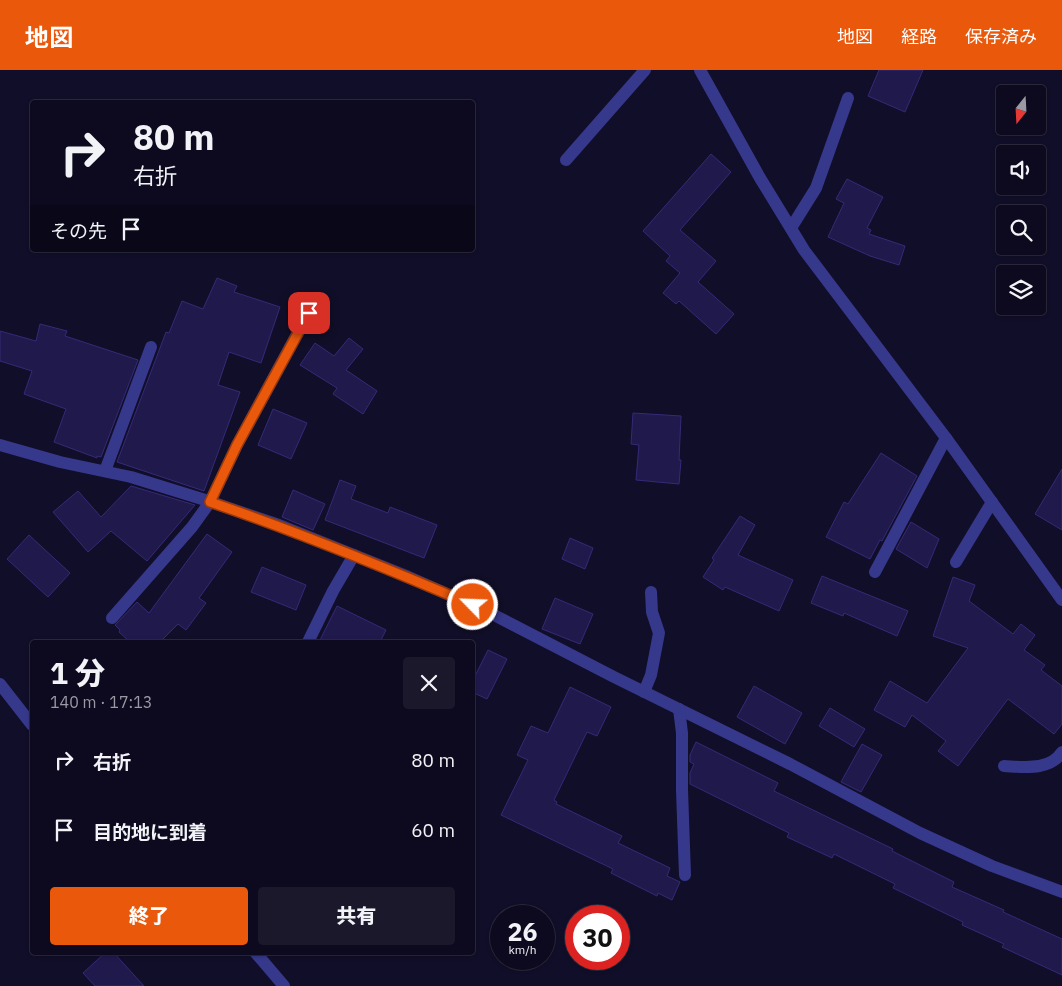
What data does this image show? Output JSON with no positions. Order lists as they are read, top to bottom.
{
  "north": "bottom",
  "page": {
    "header": "地図",
    "nav": ["地図", "経路", "保存済み"],
    "turn": ["80 m", "右折"],
    "then": "その先",
    "heading": ["1 分", "140 m · 17:13"],
    "list": [
      {
        "name": "右折",
        "value": "80 m"
      },
      {
        "name": "目的地に到着",
        "value": "60 m"
      }
    ],
    "buttons": ["終了", "共有"],
    "speed": "26 km/h",
    "limit": "30"
  }
}
